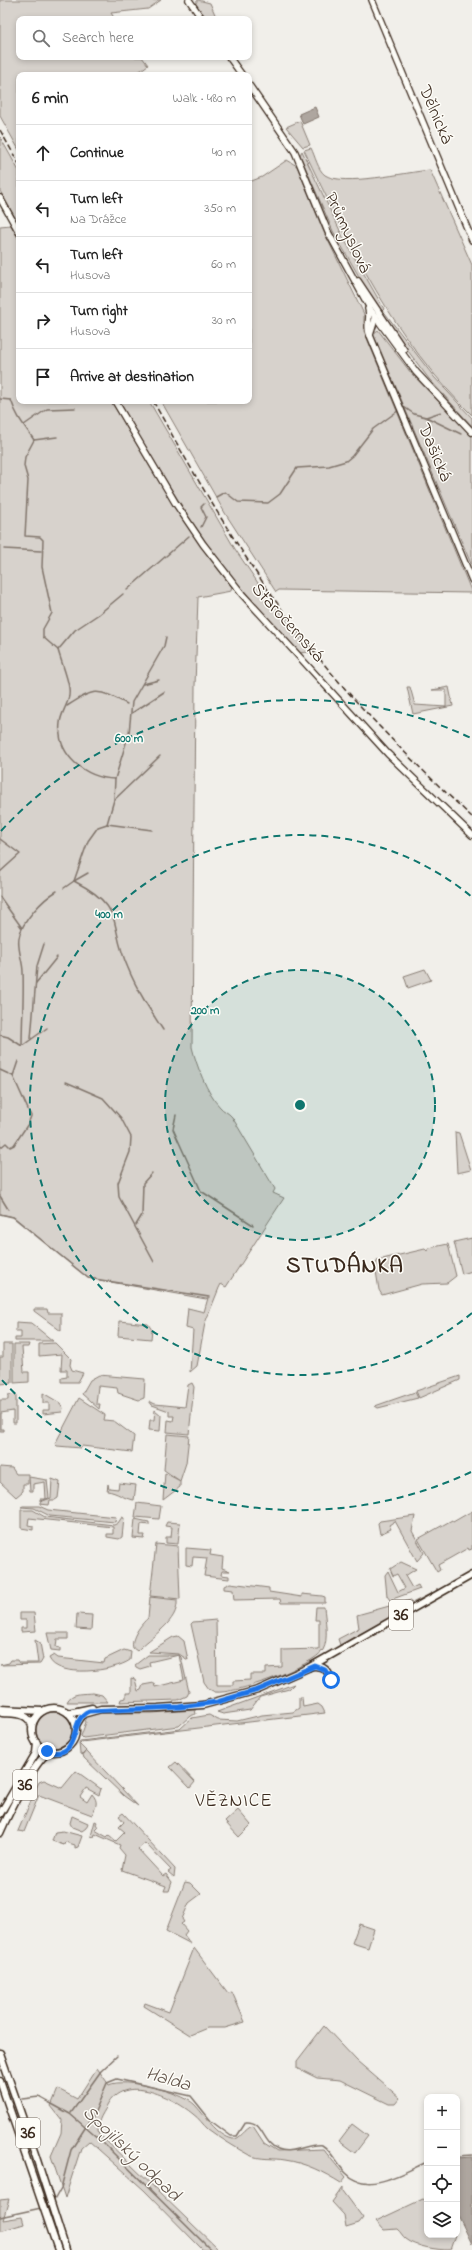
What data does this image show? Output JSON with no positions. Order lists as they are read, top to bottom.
{
  "streets": {
    "main road": [
      "Dělnická",
      "Průmyslová",
      "Dašická",
      "Staročernská",
      "36"
    ]
  },
  "crossings": [
    ["Průmyslová", "Dašická"]
  ],
  "districts": ["STUDÁNKA", "VĚZNICE"],
  "water": ["Halda", "Spojilský odpad"],
  "page": {
    "search": "Search here",
    "heading": ["6 min", "Walk · 480 m"],
    "list": [
      ["Continue", "40 m"],
      ["Turn left", "Na Drážce", "350 m"],
      ["Turn left", "Husova", "60 m"],
      ["Turn right", "Husova", "30 m"],
      "Arrive at destination"
    ],
    "map_buttons": ["+", "−"]
  },
  "rings": ["600 m", "400 m", "200 m"]
}
